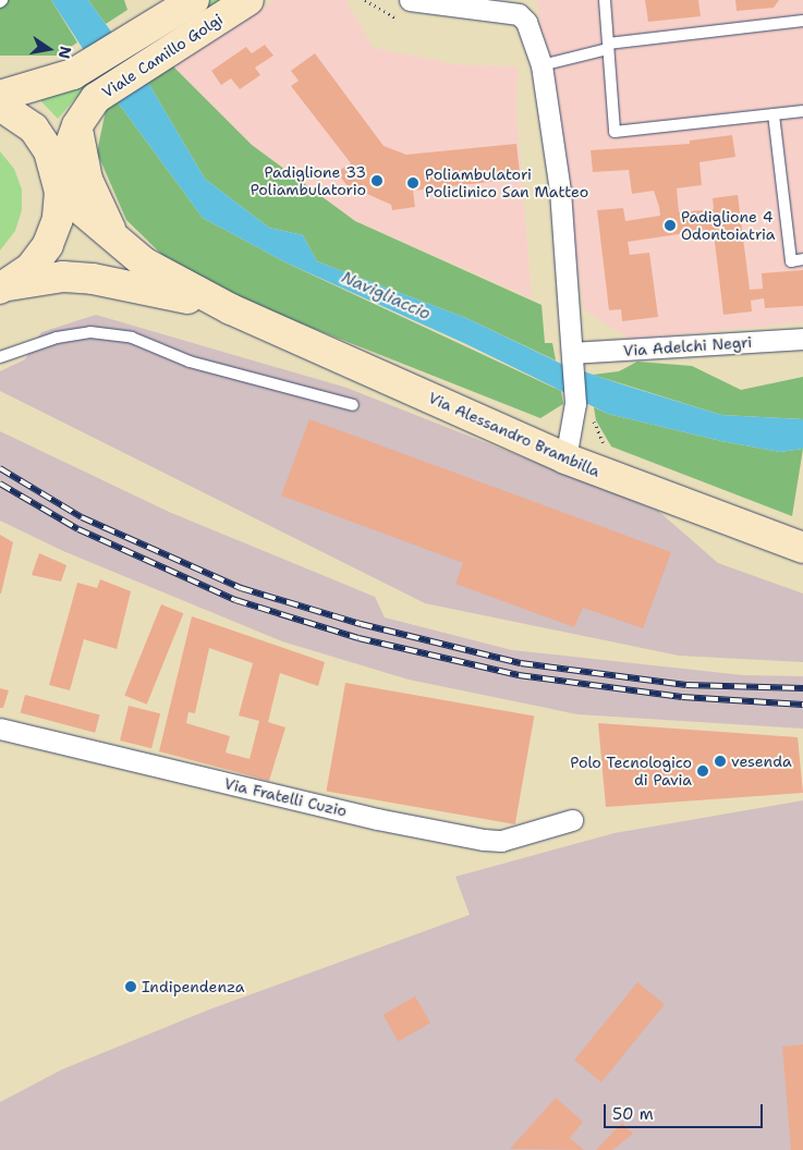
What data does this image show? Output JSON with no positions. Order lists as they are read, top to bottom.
{
  "streets": {
    "main road": ["Viale Camillo Golgi", "Via Alessandro Brambilla"],
    "street": ["Via Adelchi Negri", "Via Fratelli Cuzio"]
  },
  "crossings": [
    ["Viale Camillo Golgi", "Via Alessandro Brambilla"]
  ],
  "water": ["Navigliaccio"],
  "places": [
    "Padiglione 33 Poliambulatorio",
    "Poliambulatori Policlinico San Matteo",
    "Padiglione 4 Odontoiatria",
    "vesenda",
    "Polo Tecnologico di Pavia",
    "Indipendenza"
  ],
  "scale_bar": "50 m",
  "north": "right"
}
